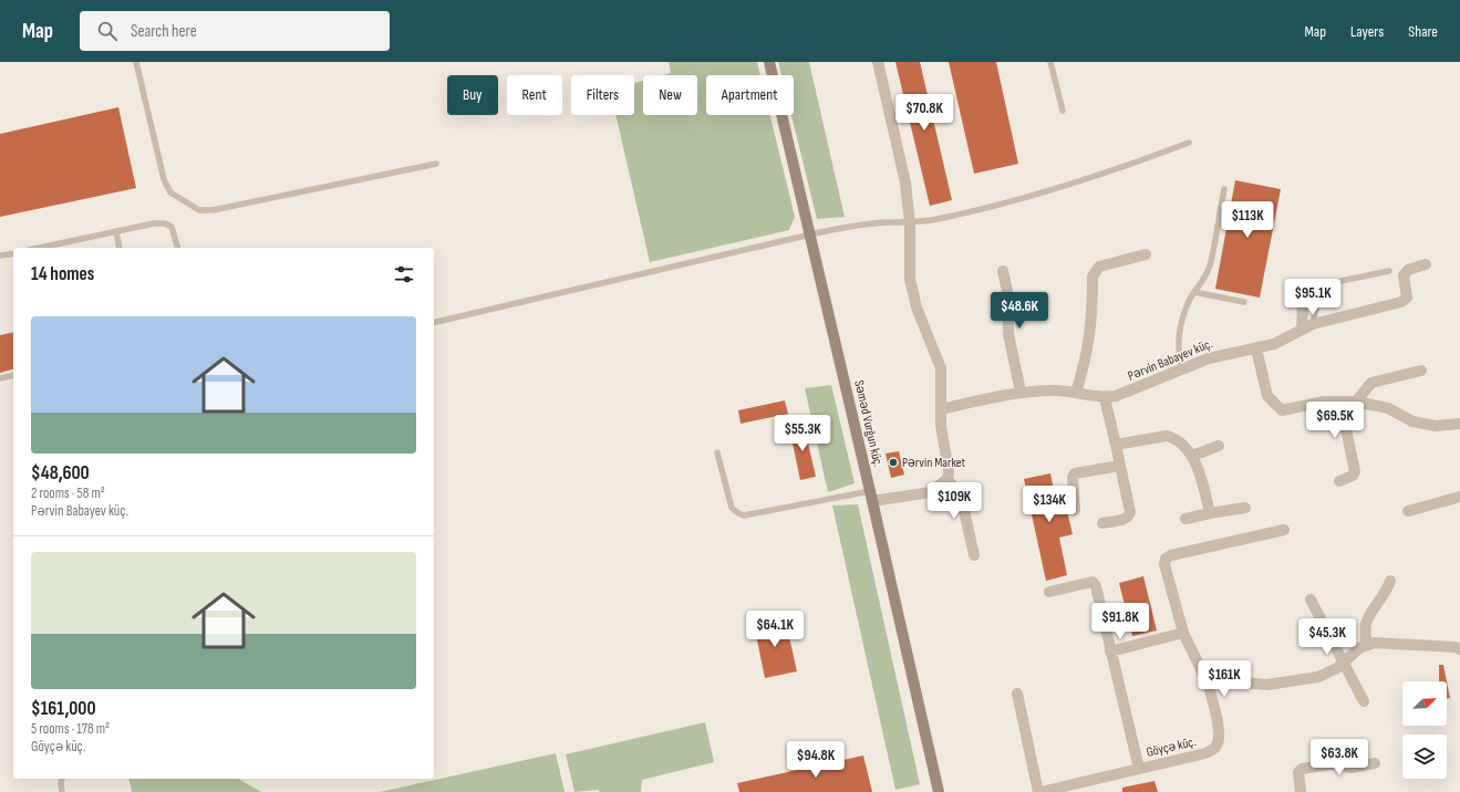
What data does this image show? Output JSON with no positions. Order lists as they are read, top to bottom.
{
  "streets": {
    "main road": ["Səməd Vurğun küç."],
    "street": ["Pərvin Babayev küç.", "Göyçə küç."]
  },
  "places": ["Pərvin Market"],
  "north": "top right",
  "page": {
    "header": "Map",
    "search": "Search here",
    "nav": ["Map", "Layers", "Share"],
    "chip": [
      "Buy",
      "Rent",
      "Filters",
      "New",
      "Apartment"
    ],
    "price": [
      "$70.8K",
      "$113K",
      "$95.1K",
      "$48.6K",
      "$69.5K",
      "$55.3K",
      "$109K",
      "$134K",
      "$91.8K",
      "$64.1K",
      "$45.3K",
      "$161K",
      "$63.8K",
      "$94.8K"
    ],
    "heading": "14 homes",
    "list": [
      {
        "name": "$48,600",
        "note": "2 rooms · 58 m² · Pərvin Babayev küç."
      },
      {
        "name": "$161,000",
        "note": "5 rooms · 178 m² · Göyçə küç."
      }
    ]
  }
}
